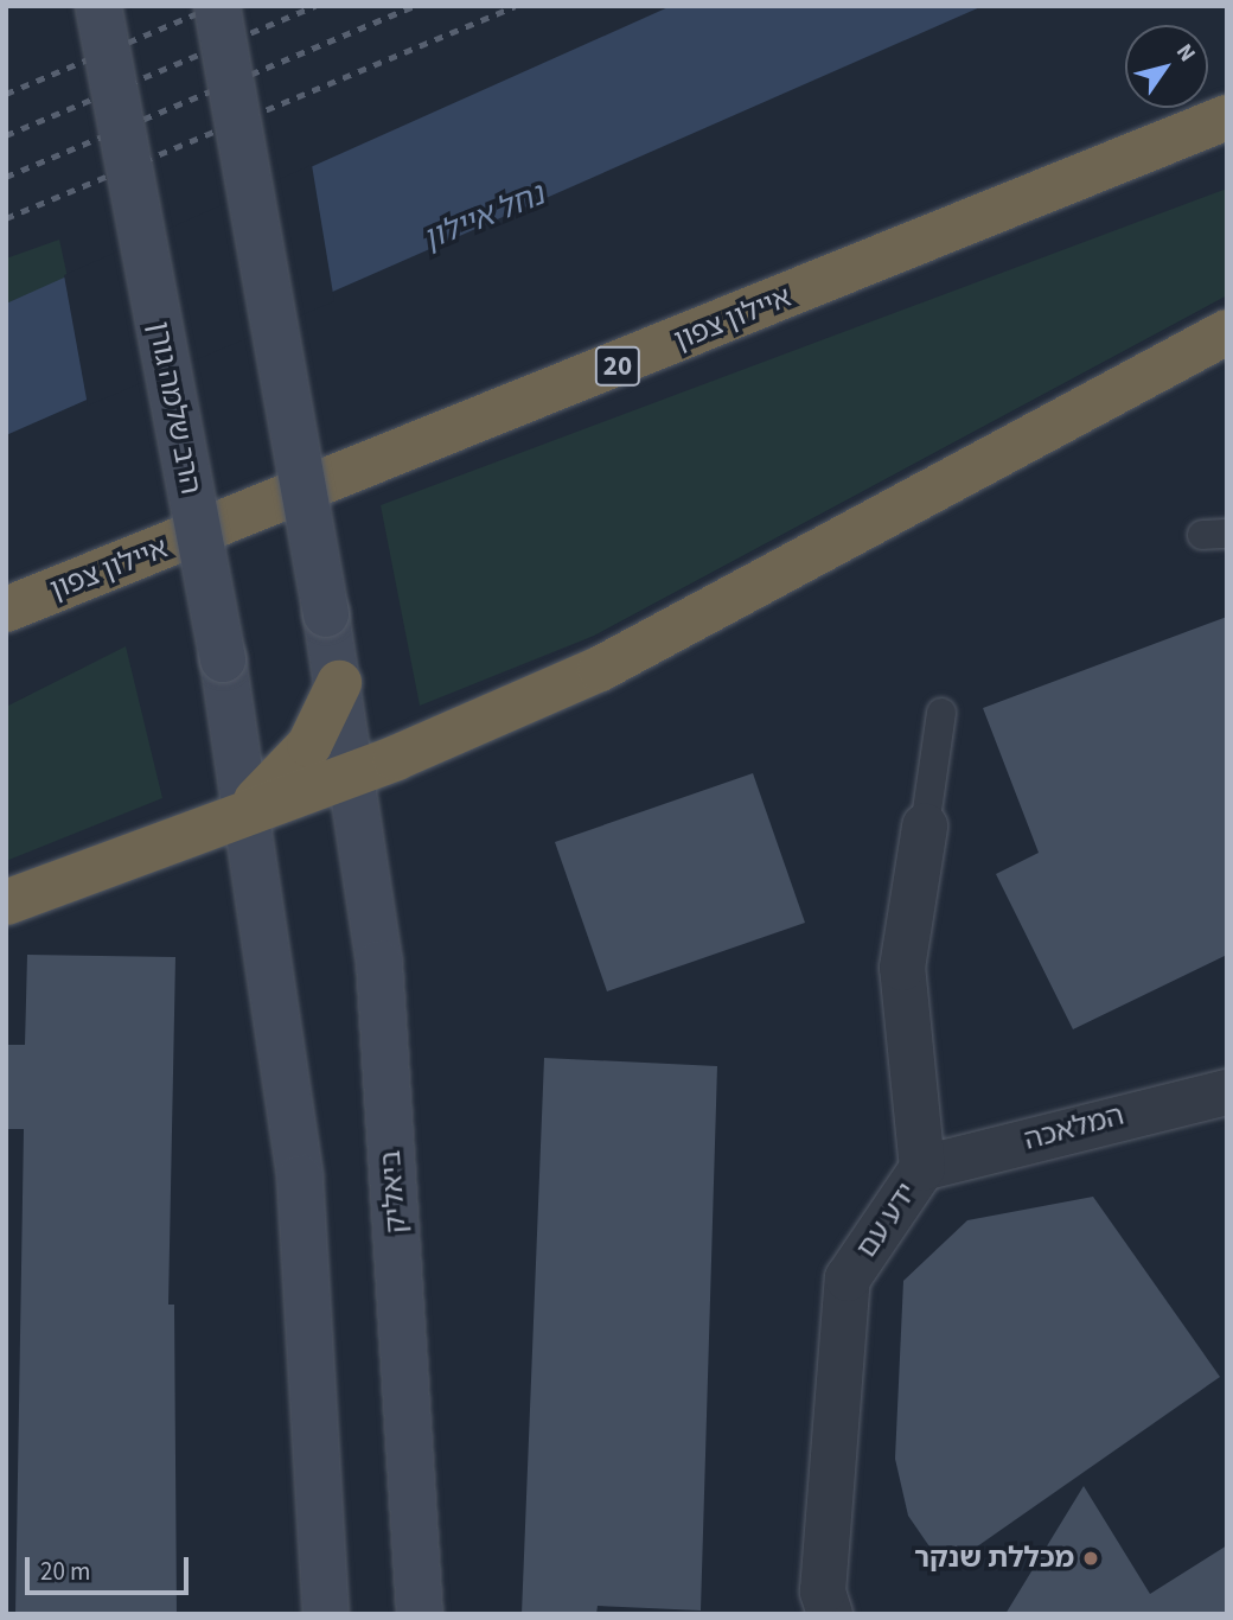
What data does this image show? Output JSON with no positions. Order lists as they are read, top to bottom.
{
  "streets": {
    "highway": ["איילון צפון", "20"],
    "main road": ["הרב שלמה גורן", "ביאליק"],
    "street": ["המלאכה", "ידע עם"]
  },
  "crossings": [
    ["המלאכה", "ידע עם"]
  ],
  "water": ["נחל איילון"],
  "places": ["מכללת שנקר"],
  "scale_bar": "20 m",
  "north": "top right"
}
